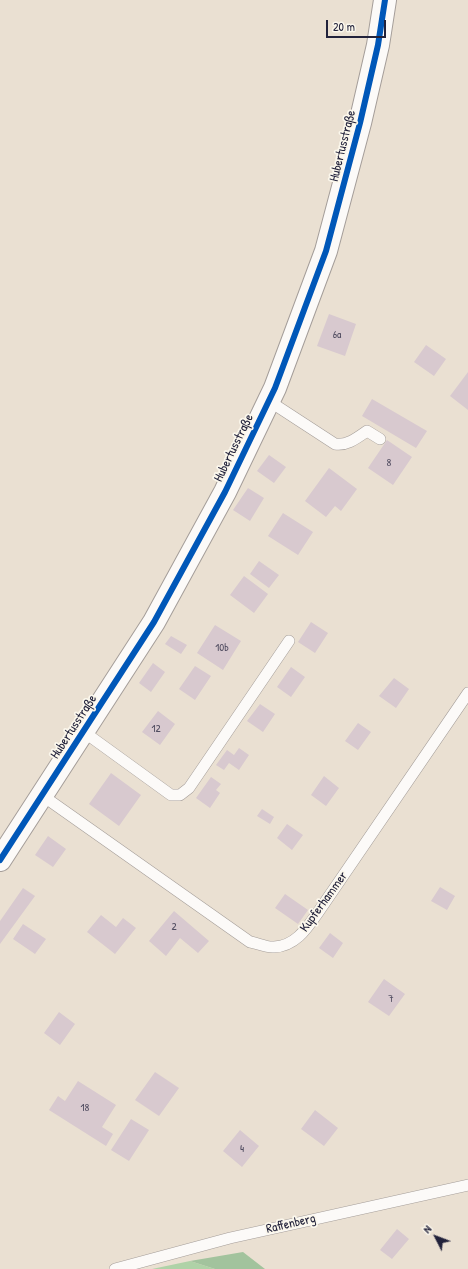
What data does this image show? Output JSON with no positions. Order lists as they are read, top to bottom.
{
  "streets": {
    "street": ["Hubertusstraße"],
    "lane": ["Kupferhammer", "Raffenberg"]
  },
  "crossings": [
    ["Hubertusstraße", "Kupferhammer"]
  ],
  "house_numbers": [
    "6a",
    "8",
    "10b",
    "12",
    "2",
    "7",
    "18",
    "4"
  ],
  "scale_bar": "20 m",
  "north": "top left"
}
